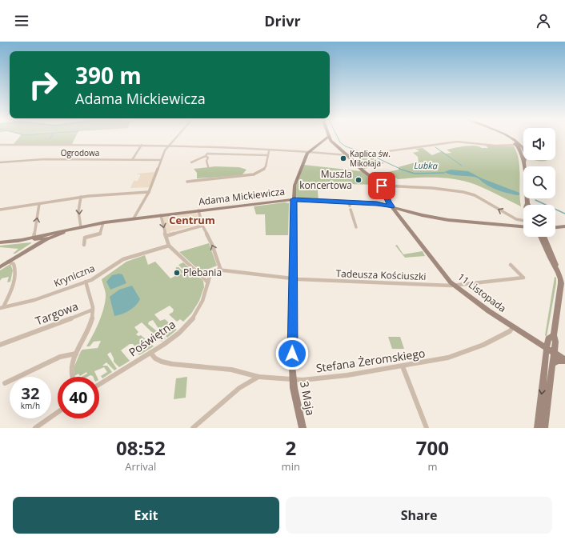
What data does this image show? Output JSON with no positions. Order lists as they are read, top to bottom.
{
  "streets": {
    "main road": ["Adama Mickiewicza", "11 Listopada", "3 Maja"],
    "street": [
      "Ogrodowa",
      "Tadeusza Kościuszki",
      "Kryniczna",
      "Targowa",
      "Poświętna",
      "Stefana Żeromskiego"
    ]
  },
  "crossings": [
    ["Adama Mickiewicza", "11 Listopada"],
    ["Adama Mickiewicza", "3 Maja"],
    ["Tadeusza Kościuszki", "11 Listopada"],
    ["Tadeusza Kościuszki", "Poświętna"],
    ["Tadeusza Kościuszki", "3 Maja"],
    ["Kryniczna", "Targowa"],
    ["11 Listopada", "Stefana Żeromskiego"],
    ["Poświętna", "Stefana Żeromskiego"],
    ["Stefana Żeromskiego", "3 Maja"]
  ],
  "districts": ["Centrum"],
  "water": ["Lubka"],
  "places": ["Kaplica św. Mikołaja", "Muszla koncertowa", "Plebania"],
  "page": {
    "header": "Drivr",
    "turn": ["390 m", "Adama Mickiewicza"],
    "speed": "32 km/h",
    "limit": "40",
    "eta": [
      "08:52",
      "Arrival",
      "2",
      "min",
      "700",
      "m"
    ],
    "buttons": ["Exit", "Share"]
  }
}
